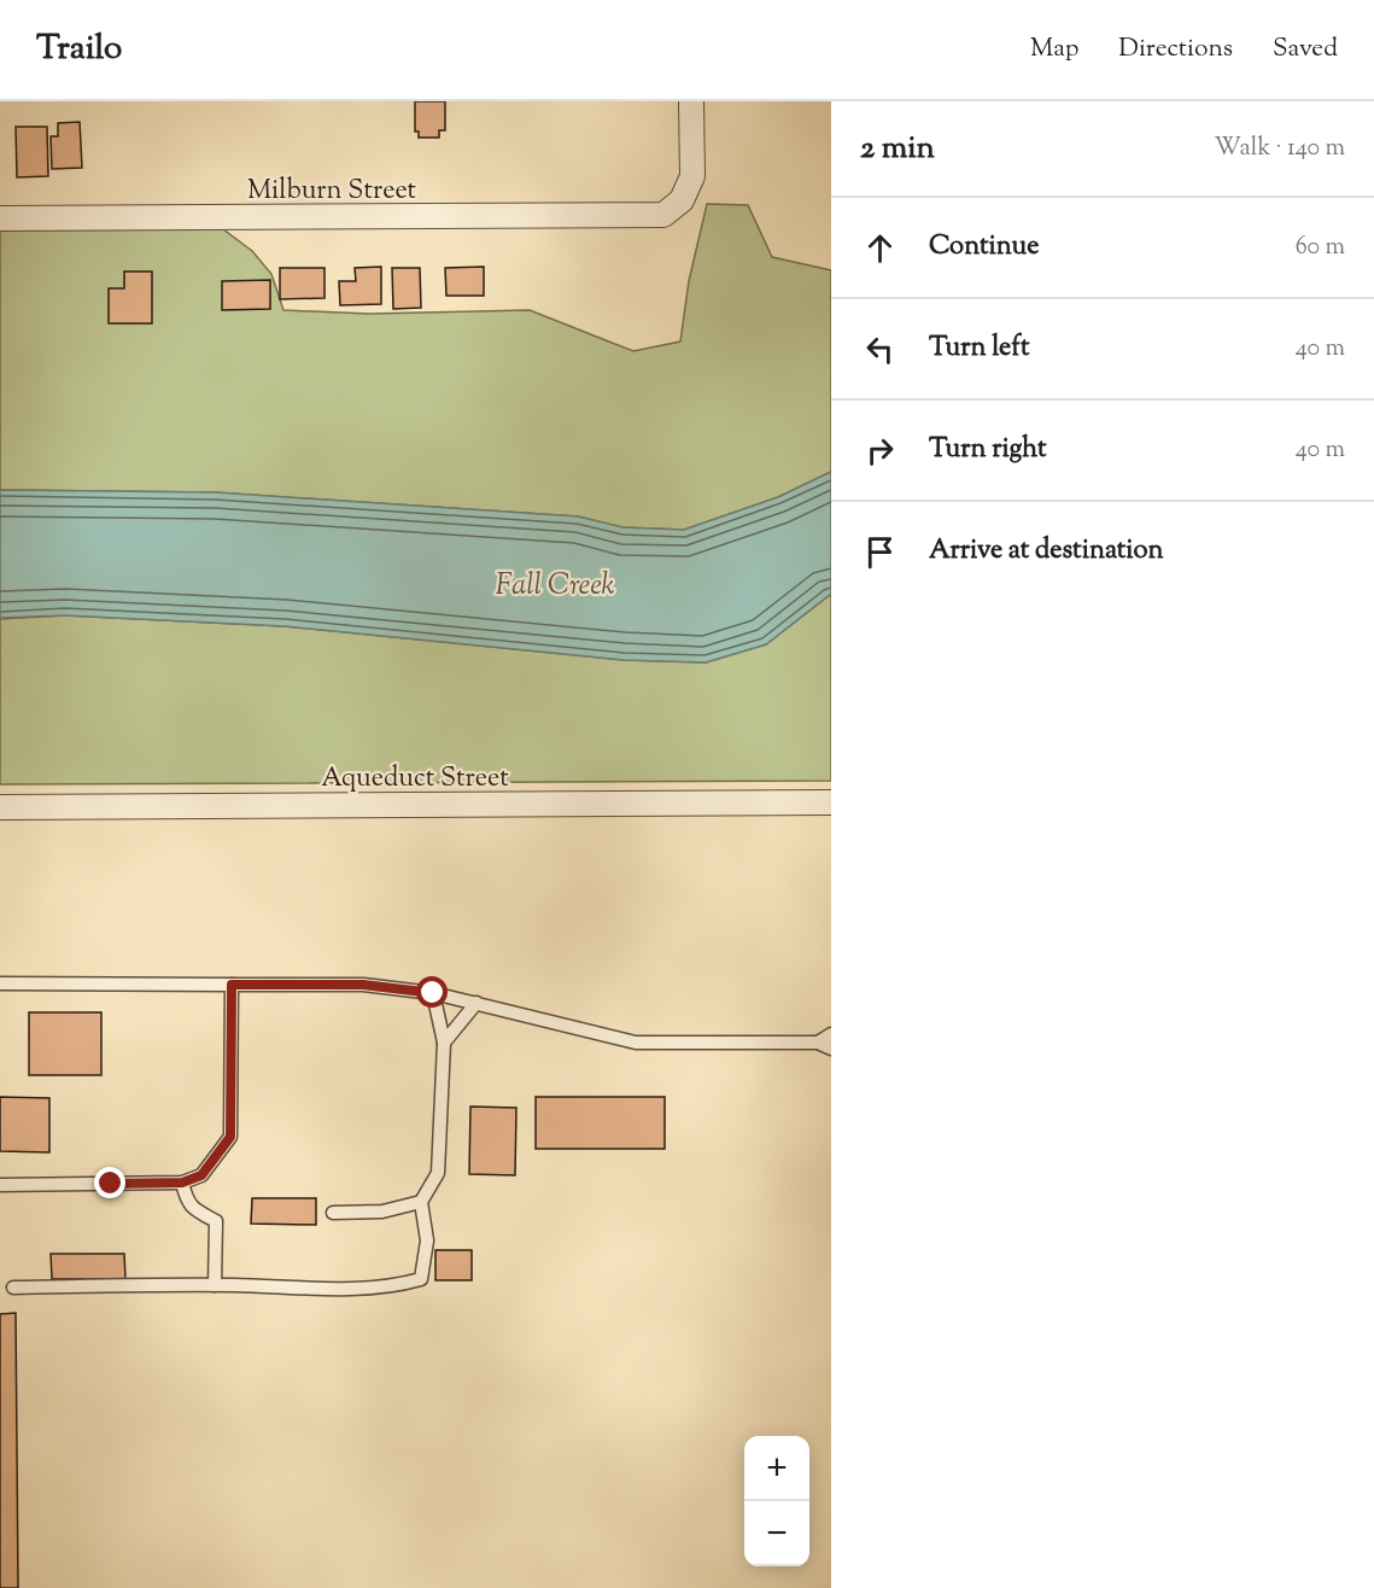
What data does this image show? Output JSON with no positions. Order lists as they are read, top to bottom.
{
  "streets": {
    "street": ["Milburn Street", "Aqueduct Street"]
  },
  "water": ["Fall Creek"],
  "page": {
    "header": "Trailo",
    "nav": ["Map", "Directions", "Saved"],
    "heading": ["2 min", "Walk · 140 m"],
    "list": [
      ["Continue", "60 m"],
      ["Turn left", "40 m"],
      ["Turn right", "40 m"],
      "Arrive at destination"
    ],
    "map_buttons": ["+", "−"]
  }
}
